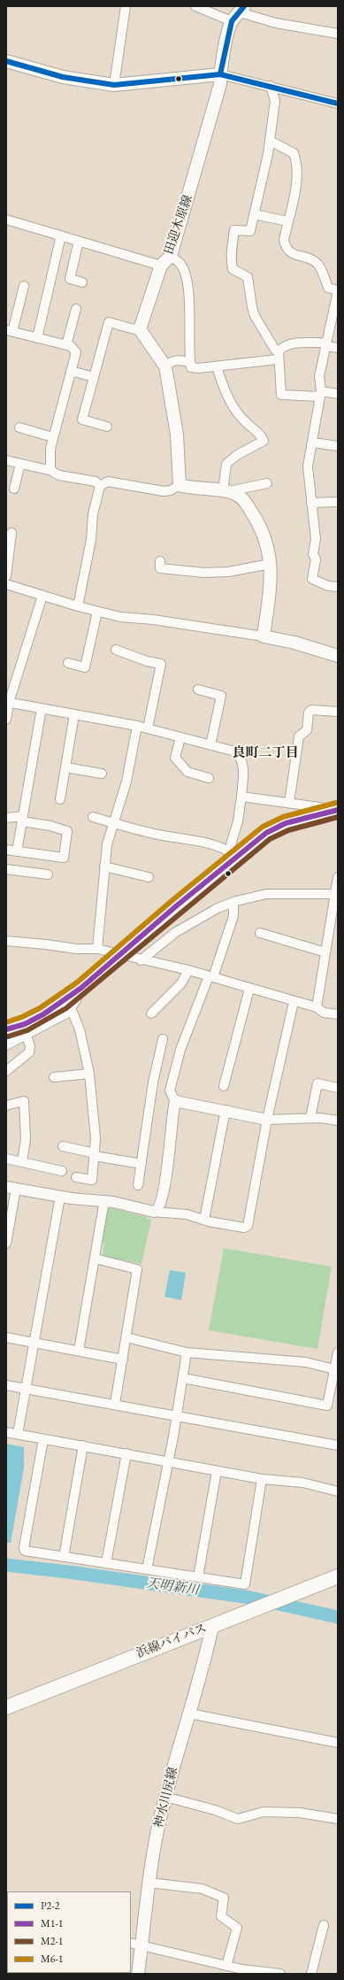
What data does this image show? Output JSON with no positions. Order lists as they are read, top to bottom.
{
  "streets": {
    "highway": ["浜線バイパス"],
    "main road": ["田迎木原線", "神水川尻線"]
  },
  "crossings": [
    ["浜線バイパス", "神水川尻線"]
  ],
  "districts": ["良町二丁目"],
  "water": ["天明新川"],
  "lines": [
    "transit line P2-2",
    "transit line M6-1",
    "transit line M1-1",
    "transit line M2-1"
  ],
  "legend": [
    "P2-2",
    "M1-1",
    "M2-1",
    "M6-1"
  ]
}
